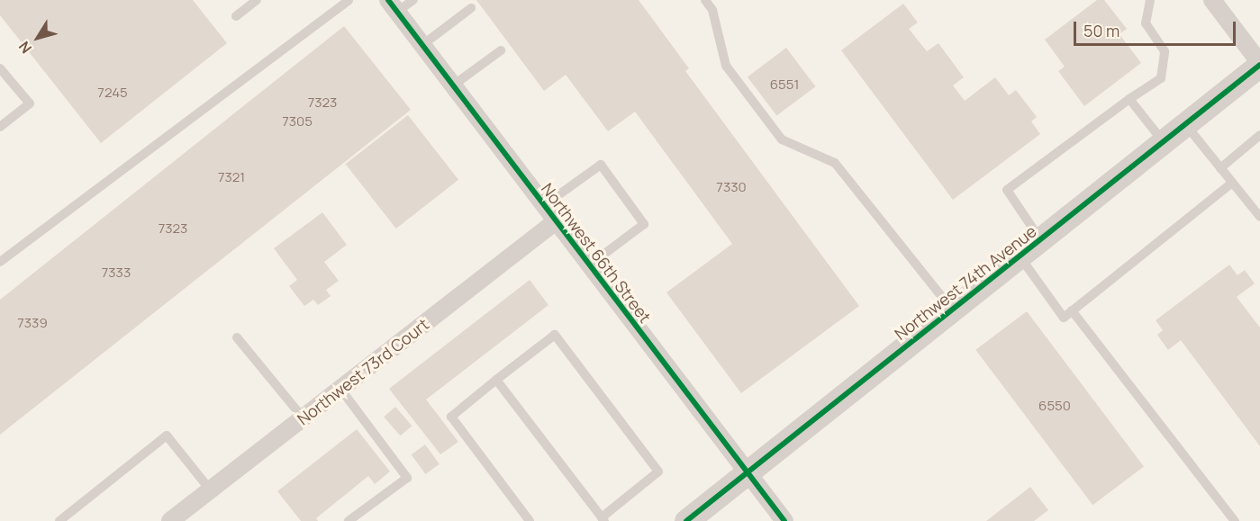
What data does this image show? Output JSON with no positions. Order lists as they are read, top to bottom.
{
  "streets": {
    "street": ["Northwest 66th Street", "Northwest 74th Avenue", "Northwest 73rd Court"]
  },
  "crossings": [
    ["Northwest 66th Street", "Northwest 74th Avenue"],
    ["Northwest 66th Street", "Northwest 73rd Court"]
  ],
  "house_numbers": [
    "6551",
    "7245",
    "7323",
    "7305",
    "7321",
    "7330",
    "7323",
    "7333",
    "7339",
    "6550"
  ],
  "scale_bar": "50 m",
  "north": "bottom left"
}
